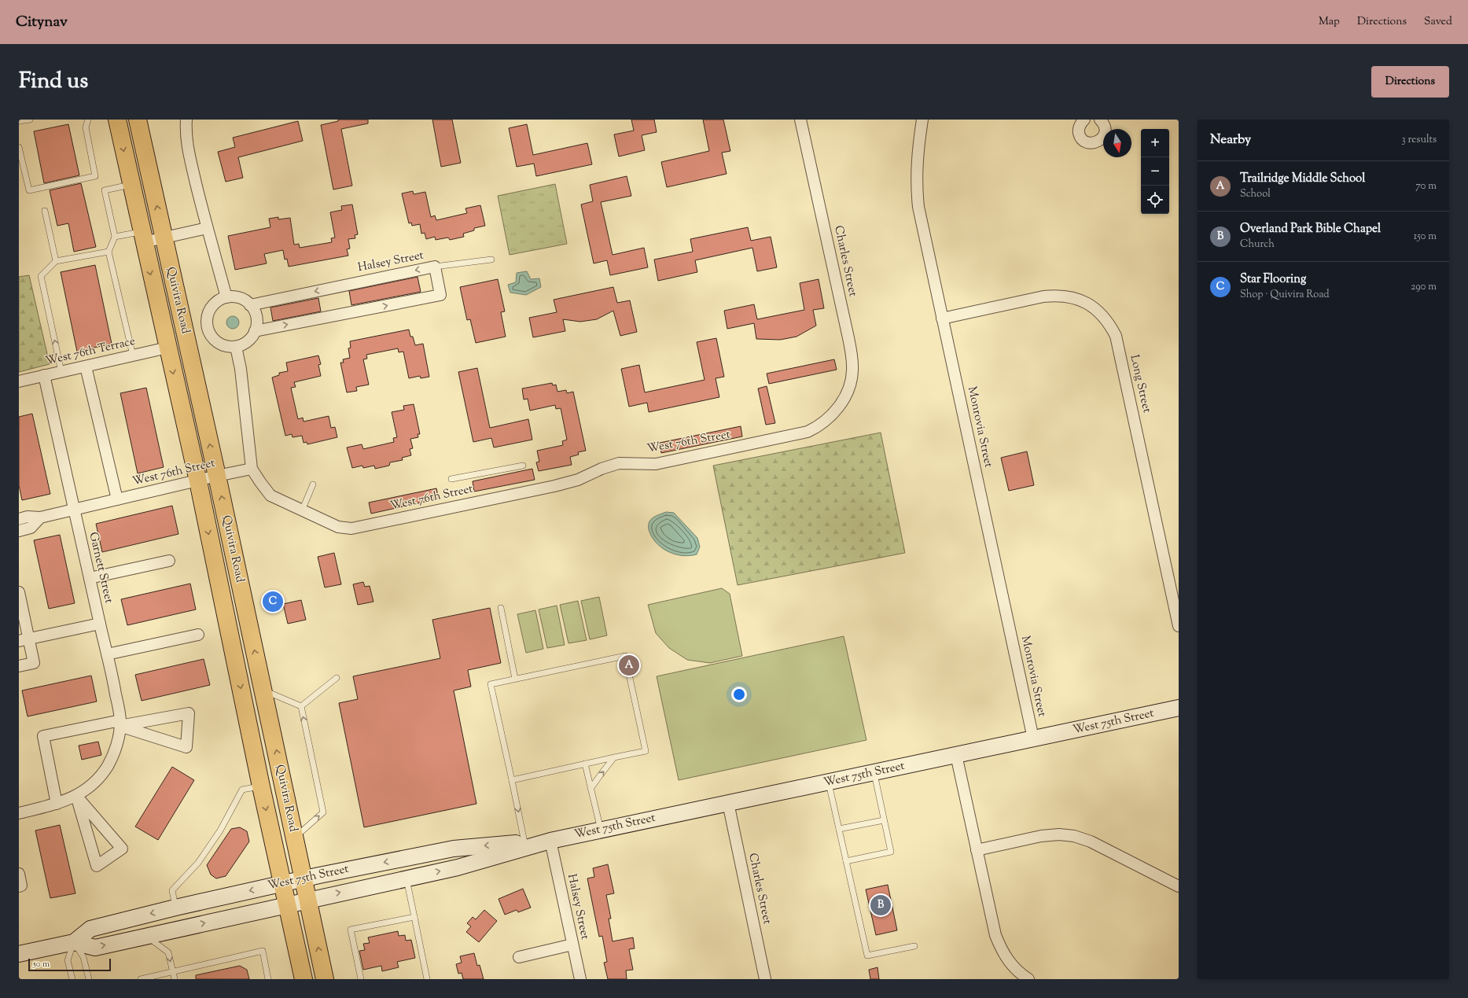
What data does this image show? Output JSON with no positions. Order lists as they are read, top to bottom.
{
  "streets": {
    "main road": ["Quivira Road", "West 75th Street"],
    "street": [
      "Charles Street",
      "Halsey Street",
      "West 76th Terrace",
      "Long Street",
      "Monrovia Street",
      "West 76th Street",
      "Garnett Street"
    ]
  },
  "crossings": [
    ["Charles Street", "West 76th Street"],
    ["Charles Street", "West 75th Street"],
    ["Halsey Street", "West 75th Street"],
    ["Quivira Road", "West 76th Terrace"],
    ["Quivira Road", "West 76th Street"],
    ["Quivira Road", "West 75th Street"],
    ["West 76th Terrace", "Garnett Street"],
    ["Long Street", "Monrovia Street"],
    ["Monrovia Street", "West 75th Street"],
    ["West 76th Street", "Garnett Street"]
  ],
  "scale_bar": "50 m",
  "north": "bottom",
  "page": {
    "header": "Citynav",
    "nav": ["Map", "Directions", "Saved"],
    "title": "Find us",
    "buttons": "Directions",
    "heading": ["Nearby", "3 results"],
    "map_buttons": ["+", "−"],
    "list": [
      {
        "mark": "A",
        "name": "Trailridge Middle School",
        "note": "School",
        "value": "70 m"
      },
      {
        "mark": "B",
        "name": "Overland Park Bible Chapel",
        "note": "Church",
        "value": "150 m"
      },
      {
        "mark": "C",
        "name": "Star Flooring",
        "note": "Shop · Quivira Road",
        "value": "290 m"
      }
    ],
    "pins": ["C", "A", "B"],
    "scale": "50 m"
  }
}
